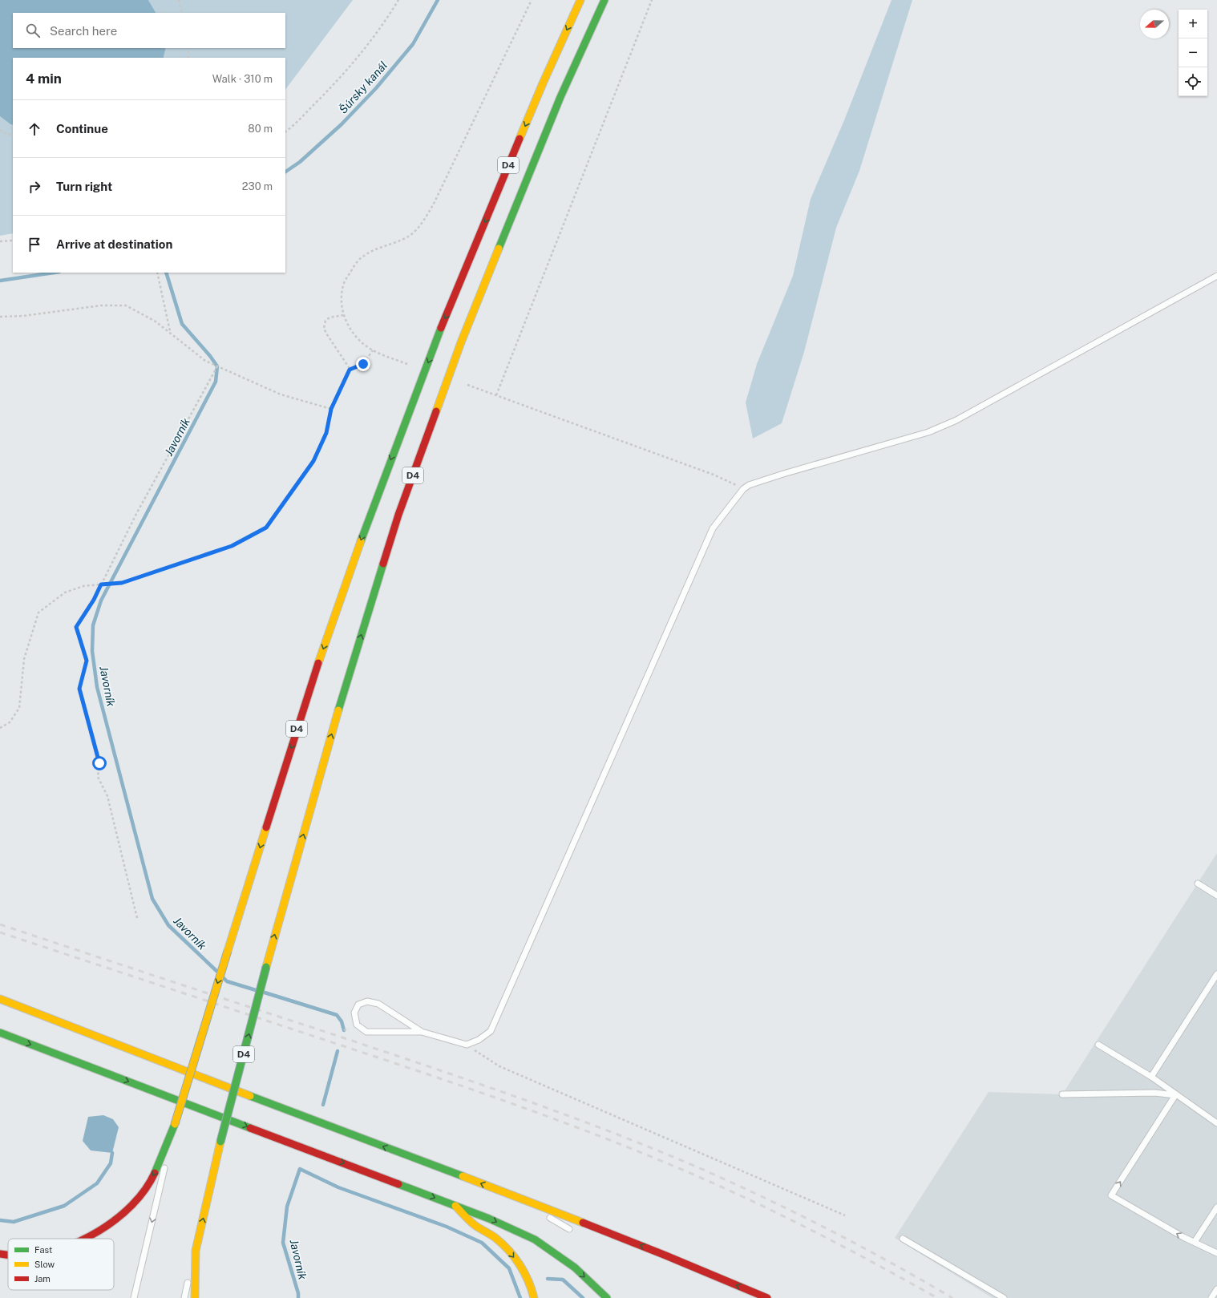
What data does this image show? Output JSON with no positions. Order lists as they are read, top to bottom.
{
  "streets": {
    "main road": ["D4"]
  },
  "water": ["Šúrsky kanál", "Javorník"],
  "legend": ["Fast", "Slow", "Jam"],
  "north": "left",
  "page": {
    "map_buttons": ["+", "−"],
    "search": "Search here",
    "heading": ["4 min", "Walk · 310 m"],
    "list": [
      ["Continue", "80 m"],
      ["Turn right", "230 m"],
      "Arrive at destination"
    ]
  }
}
